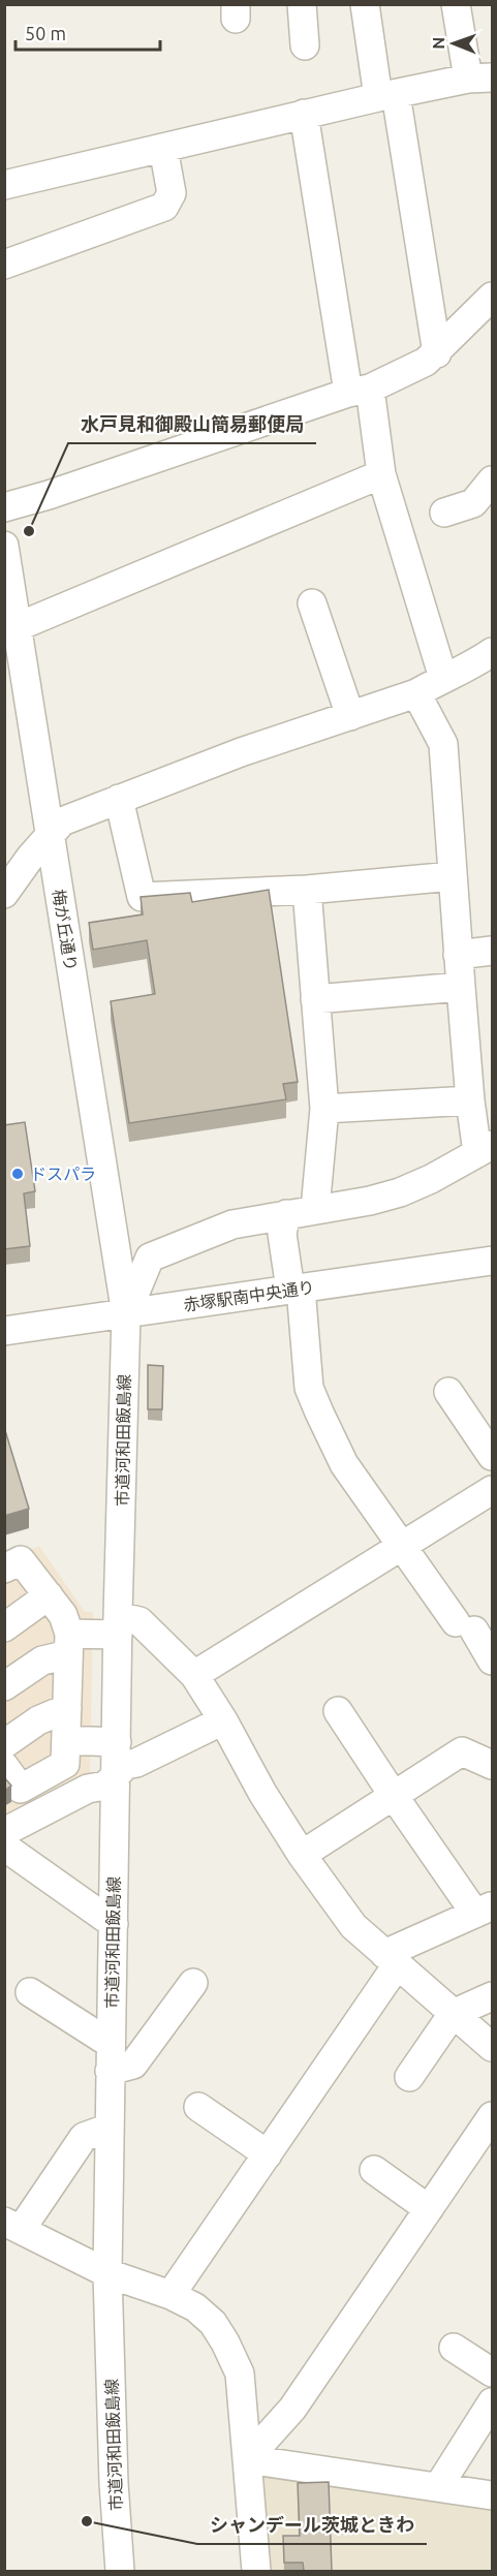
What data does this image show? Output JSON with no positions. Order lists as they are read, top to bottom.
{
  "streets": {
    "street": ["梅が丘通り", "赤塚駅南中央通り", "市道河和田飯島線"]
  },
  "crossings": [
    ["梅が丘通り", "赤塚駅南中央通り"],
    ["梅が丘通り", "市道河和田飯島線"],
    ["赤塚駅南中央通り", "市道河和田飯島線"]
  ],
  "places": ["水戸見和御殿山簡易郵便局", "ドスパラ", "シャンデール茨城ときわ"],
  "scale_bar": "50 m",
  "north": "left"
}
